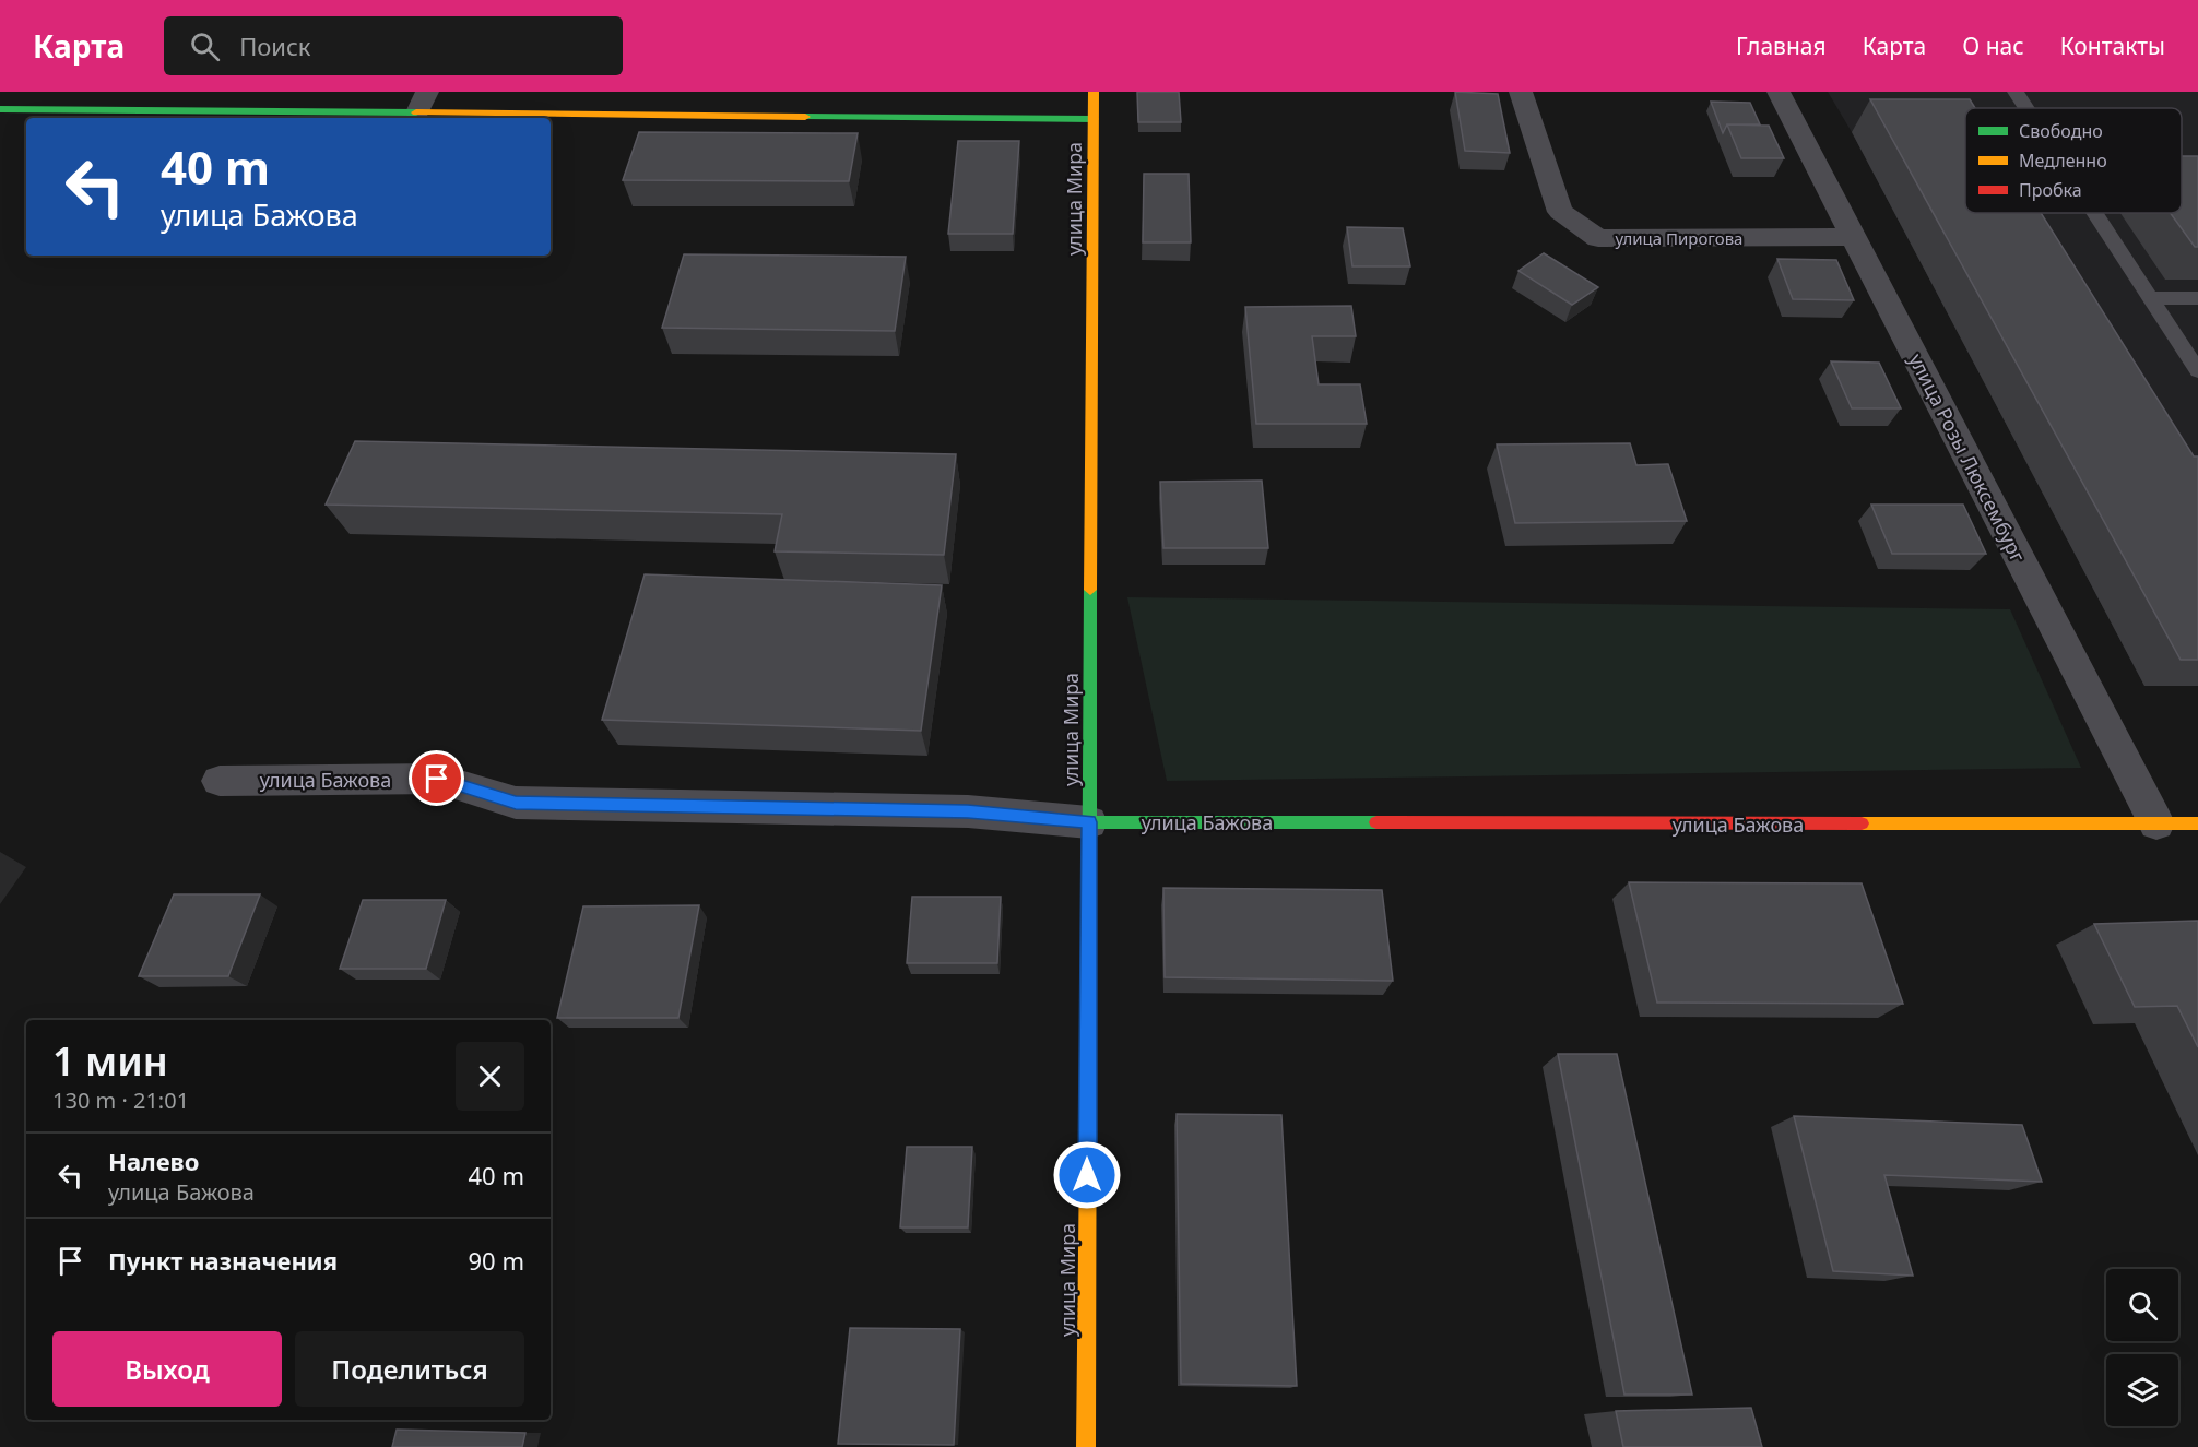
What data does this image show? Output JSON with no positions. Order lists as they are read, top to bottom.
{
  "streets": {
    "street": [
      "улица Мира",
      "улица Пирогова",
      "улица Розы Люксембург",
      "улица Бажова"
    ]
  },
  "crossings": [
    ["улица Мира", "улица Бажова"],
    ["улица Пирогова", "улица Розы Люксембург"],
    ["улица Розы Люксембург", "улица Бажова"]
  ],
  "legend": ["Свободно", "Медленно", "Пробка"],
  "page": {
    "header": "Карта",
    "search": "Поиск",
    "nav": [
      "Главная",
      "Карта",
      "О нас",
      "Контакты"
    ],
    "turn": ["40 m", "улица Бажова"],
    "heading": ["1 мин", "130 m · 21:01"],
    "list": [
      {
        "name": "Налево",
        "note": "улица Бажова",
        "value": "40 m"
      },
      {
        "name": "Пункт назначения",
        "value": "90 m"
      }
    ],
    "buttons": ["Выход", "Поделиться"]
  }
}
